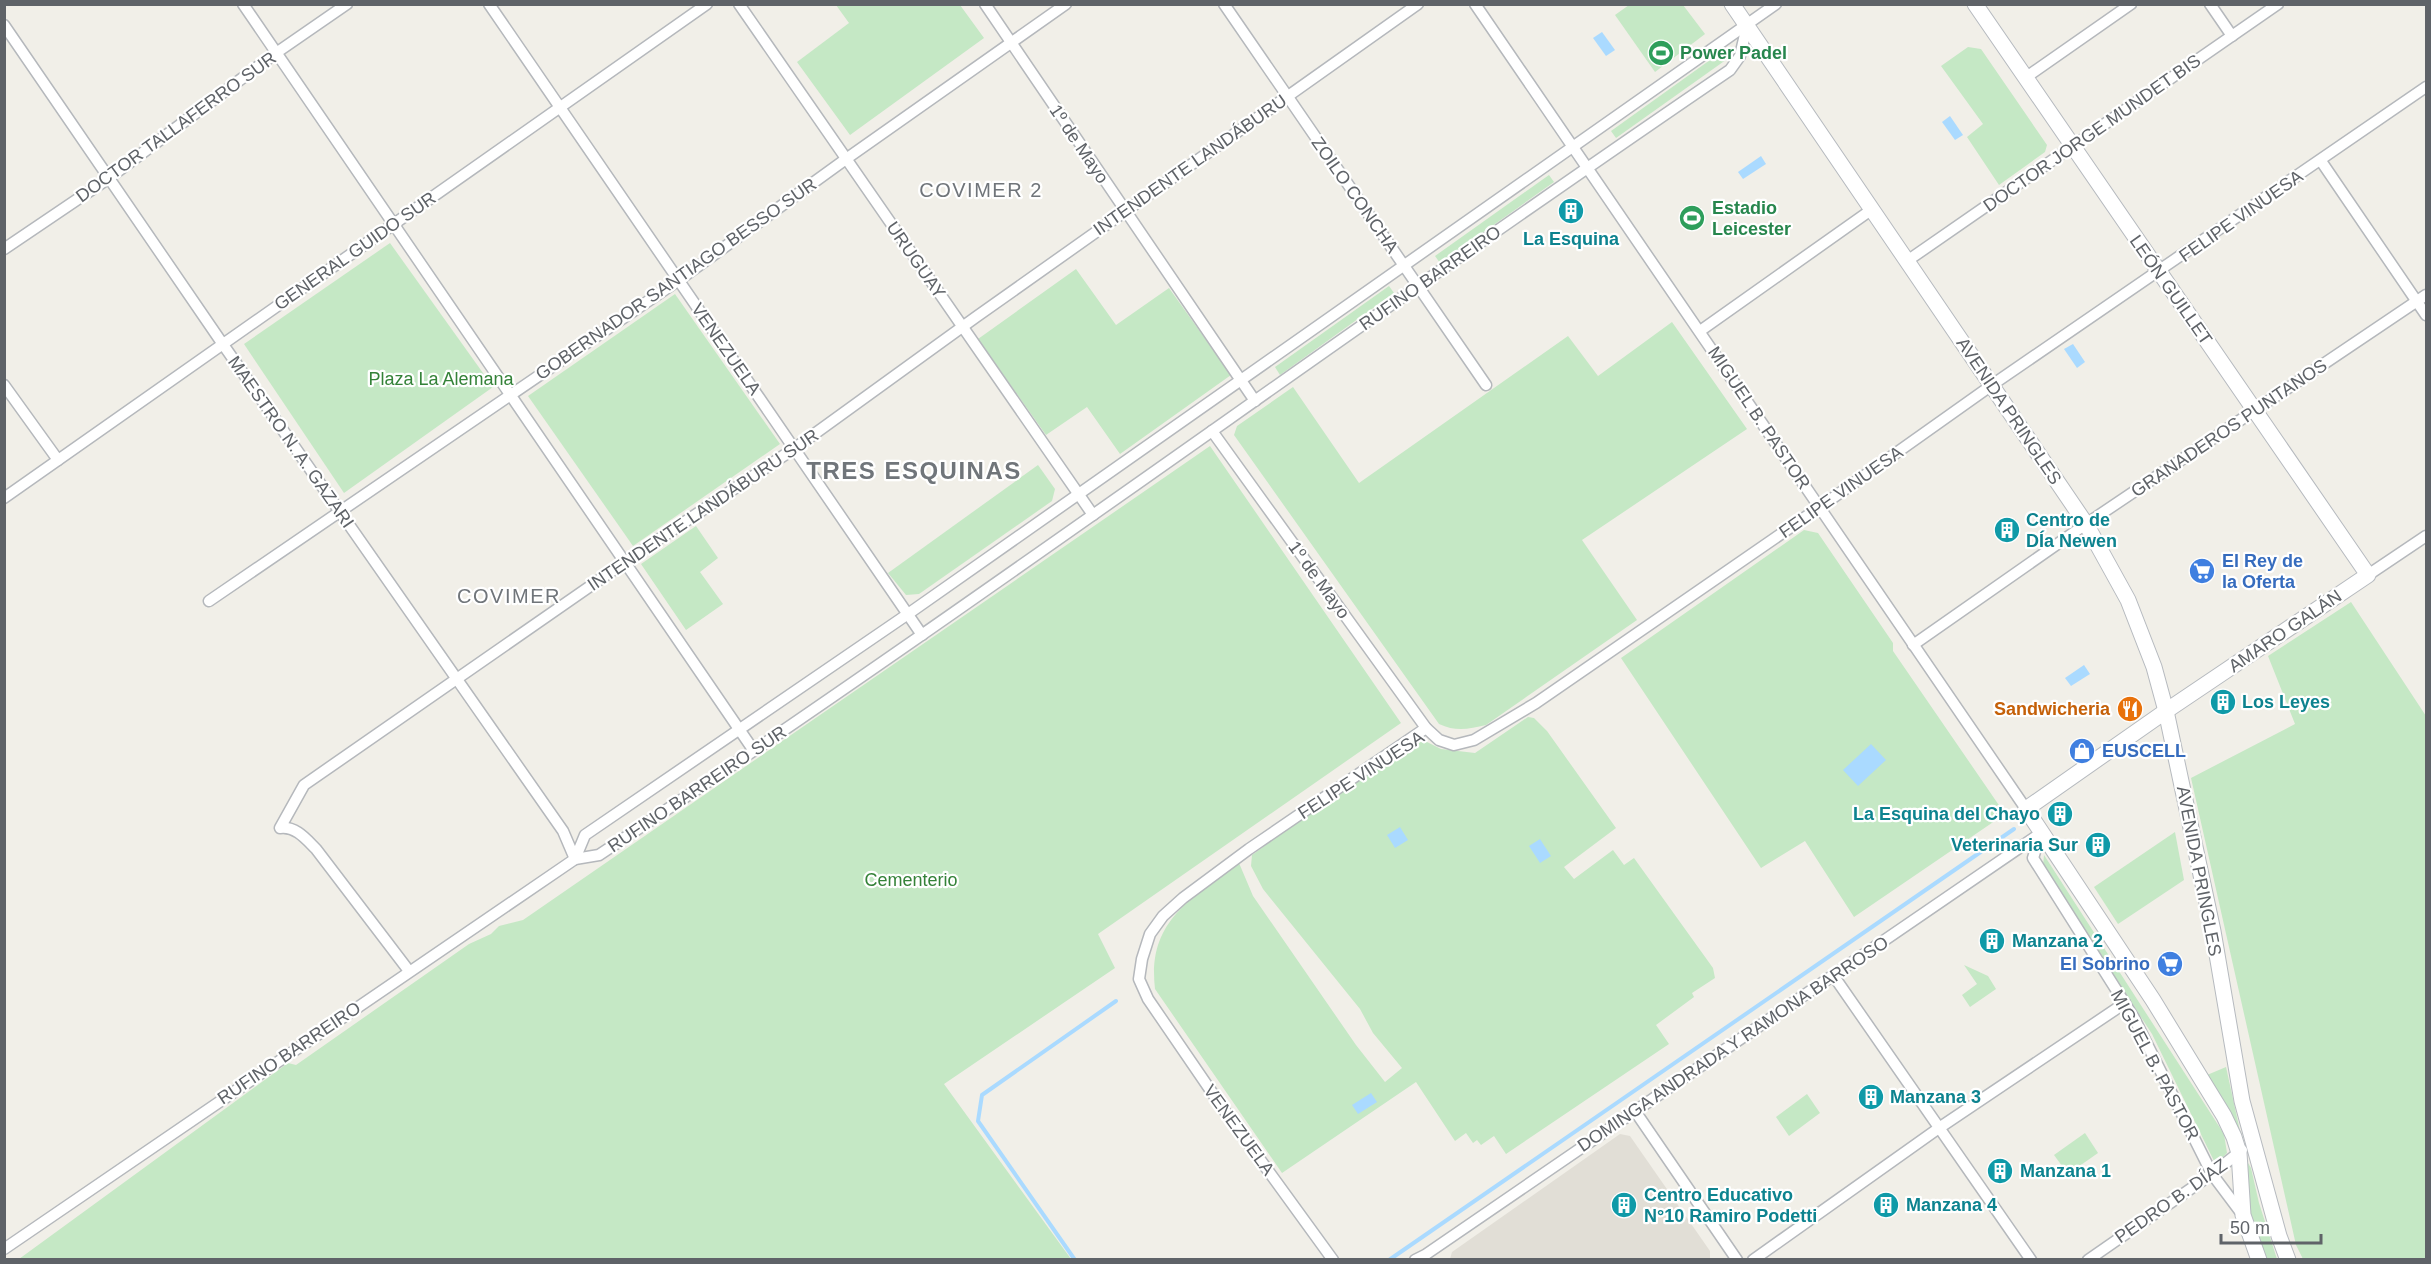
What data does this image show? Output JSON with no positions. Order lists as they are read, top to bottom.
{
  "streets": {
    "street": [
      "DOCTOR TALLAFERRO SUR",
      "DOCTOR JORGE MUNDET BIS",
      "1º de Mayo",
      "INTENDENTE LANDÁBURU",
      "ZOILO CONCHA",
      "FELIPE VINUESA",
      "GENERAL GUIDO SUR",
      "URUGUAY",
      "RUFINO BARREIRO",
      "GOBERNADOR SANTIAGO BESSO SUR",
      "LEÓN GUILLET",
      "VENEZUELA",
      "AVENIDA PRINGLES",
      "MIGUEL B. PASTOR",
      "GRANADEROS PUNTANOS",
      "MAESTRO N. A. GAZARI",
      "INTENDENTE LANDÁBURU SUR",
      "AMARO GALÁN",
      "RUFINO BARREIRO SUR",
      "DOMINGA ANDRADA Y RAMONA BARROSO",
      "PEDRO B. DÍAZ"
    ]
  },
  "crossings": [
    ["DOCTOR TALLAFERRO SUR", "MAESTRO N. A. GAZARI"],
    ["DOCTOR JORGE MUNDET BIS", "LEÓN GUILLET"],
    ["DOCTOR JORGE MUNDET BIS", "AVENIDA PRINGLES"],
    ["1º de Mayo", "INTENDENTE LANDÁBURU"],
    ["1º de Mayo", "FELIPE VINUESA"],
    ["1º de Mayo", "RUFINO BARREIRO"],
    ["1º de Mayo", "GOBERNADOR SANTIAGO BESSO SUR"],
    ["INTENDENTE LANDÁBURU", "ZOILO CONCHA"],
    ["INTENDENTE LANDÁBURU", "URUGUAY"],
    ["INTENDENTE LANDÁBURU", "INTENDENTE LANDÁBURU SUR"],
    ["ZOILO CONCHA", "RUFINO BARREIRO"],
    ["FELIPE VINUESA", "LEÓN GUILLET"],
    ["FELIPE VINUESA", "VENEZUELA"],
    ["FELIPE VINUESA", "AVENIDA PRINGLES"],
    ["FELIPE VINUESA", "MIGUEL B. PASTOR"],
    ["GENERAL GUIDO SUR", "VENEZUELA"],
    ["GENERAL GUIDO SUR", "MAESTRO N. A. GAZARI"],
    ["URUGUAY", "RUFINO BARREIRO"],
    ["URUGUAY", "GOBERNADOR SANTIAGO BESSO SUR"],
    ["URUGUAY", "INTENDENTE LANDÁBURU SUR"],
    ["URUGUAY", "RUFINO BARREIRO SUR"],
    ["RUFINO BARREIRO", "AVENIDA PRINGLES"],
    ["RUFINO BARREIRO", "MIGUEL B. PASTOR"],
    ["RUFINO BARREIRO", "MAESTRO N. A. GAZARI"],
    ["RUFINO BARREIRO", "INTENDENTE LANDÁBURU SUR"],
    ["RUFINO BARREIRO", "RUFINO BARREIRO SUR"],
    ["GOBERNADOR SANTIAGO BESSO SUR", "VENEZUELA"],
    ["GOBERNADOR SANTIAGO BESSO SUR", "MAESTRO N. A. GAZARI"],
    ["LEÓN GUILLET", "GRANADEROS PUNTANOS"],
    ["LEÓN GUILLET", "AMARO GALÁN"],
    ["VENEZUELA", "INTENDENTE LANDÁBURU SUR"],
    ["VENEZUELA", "RUFINO BARREIRO SUR"],
    ["AVENIDA PRINGLES", "GRANADEROS PUNTANOS"],
    ["AVENIDA PRINGLES", "AMARO GALÁN"],
    ["AVENIDA PRINGLES", "PEDRO B. DÍAZ"],
    ["MIGUEL B. PASTOR", "GRANADEROS PUNTANOS"],
    ["MIGUEL B. PASTOR", "AMARO GALÁN"],
    ["MIGUEL B. PASTOR", "DOMINGA ANDRADA Y RAMONA BARROSO"],
    ["MIGUEL B. PASTOR", "PEDRO B. DÍAZ"],
    ["MAESTRO N. A. GAZARI", "INTENDENTE LANDÁBURU SUR"],
    ["MAESTRO N. A. GAZARI", "RUFINO BARREIRO SUR"]
  ],
  "districts": ["COVIMER 2", "TRES ESQUINAS", "COVIMER"],
  "parks": ["Plaza La Alemana", "Cementerio"],
  "places": {
    "sports": ["Power Padel", "Estadio Leicester"],
    "building": [
      "La Esquina",
      "Centro de DÍa Newen",
      "Los Leyes",
      "La Esquina del Chayo",
      "Veterinaria Sur",
      "Manzana 2",
      "Manzana 3",
      "Manzana 1",
      "Centro Educativo N°10 Ramiro Podetti",
      "Manzana 4"
    ],
    "supermarket": ["El Rey de la Oferta", "El Sobrino"],
    "restaurant": ["Sandwicheria"],
    "shop": ["EUSCELL"]
  },
  "scale_bar": "50 m"
}
